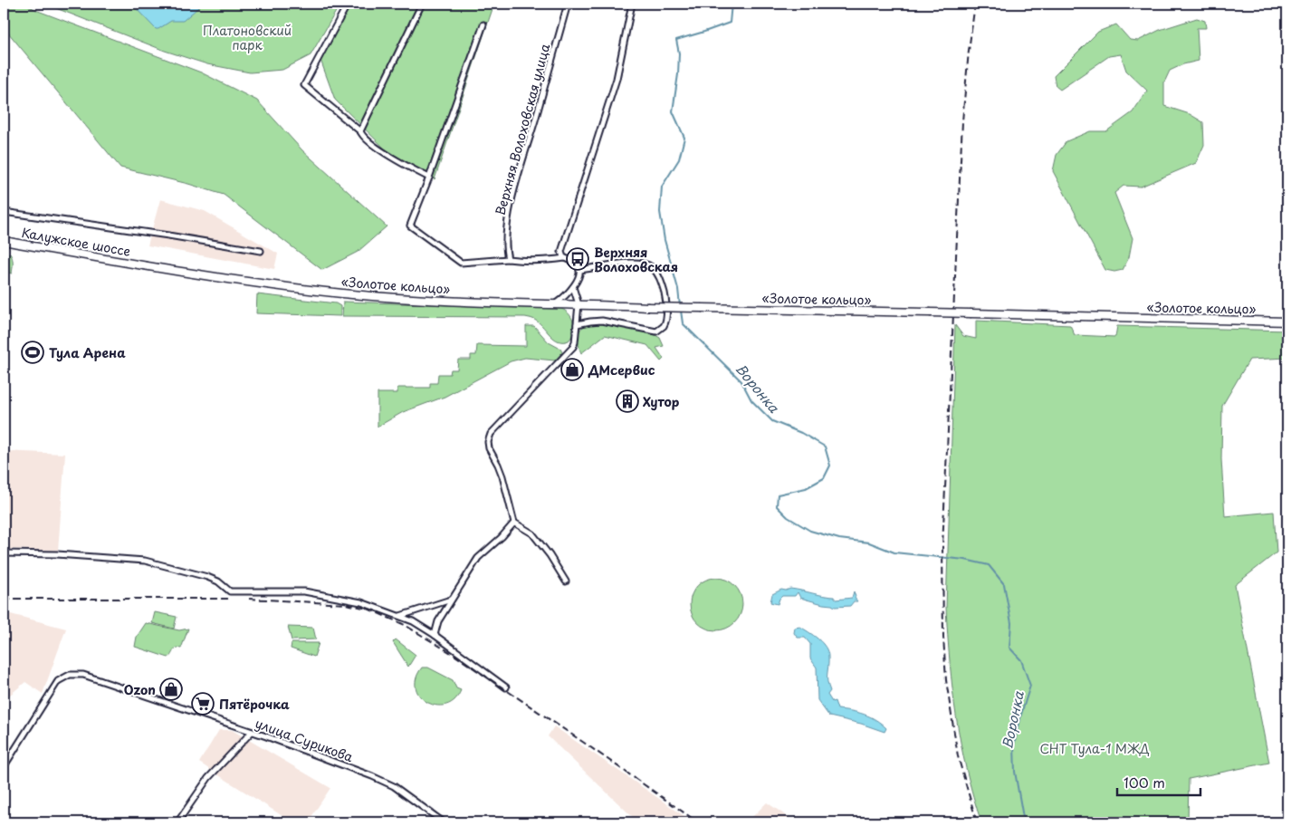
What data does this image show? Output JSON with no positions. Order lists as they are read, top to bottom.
{
  "streets": {
    "main road": ["Калужское шоссе", "«Золотое кольцо»"],
    "street": ["Верхняя Волоховская улица", "улица Сурикова"]
  },
  "crossings": [
    ["Калужское шоссе", "«Золотое кольцо»"]
  ],
  "water": ["Воронка"],
  "parks": ["Платоновский парк", "СНТ Тула-1 МЖД"],
  "places": {
    "bus stop": ["Верхняя Волоховская"],
    "sports": ["Тула Арена"],
    "shop": ["ДМсервис", "Ozon"],
    "building": ["Хутор"],
    "supermarket": ["Пятёрочка"]
  },
  "scale_bar": "100 m"
}
